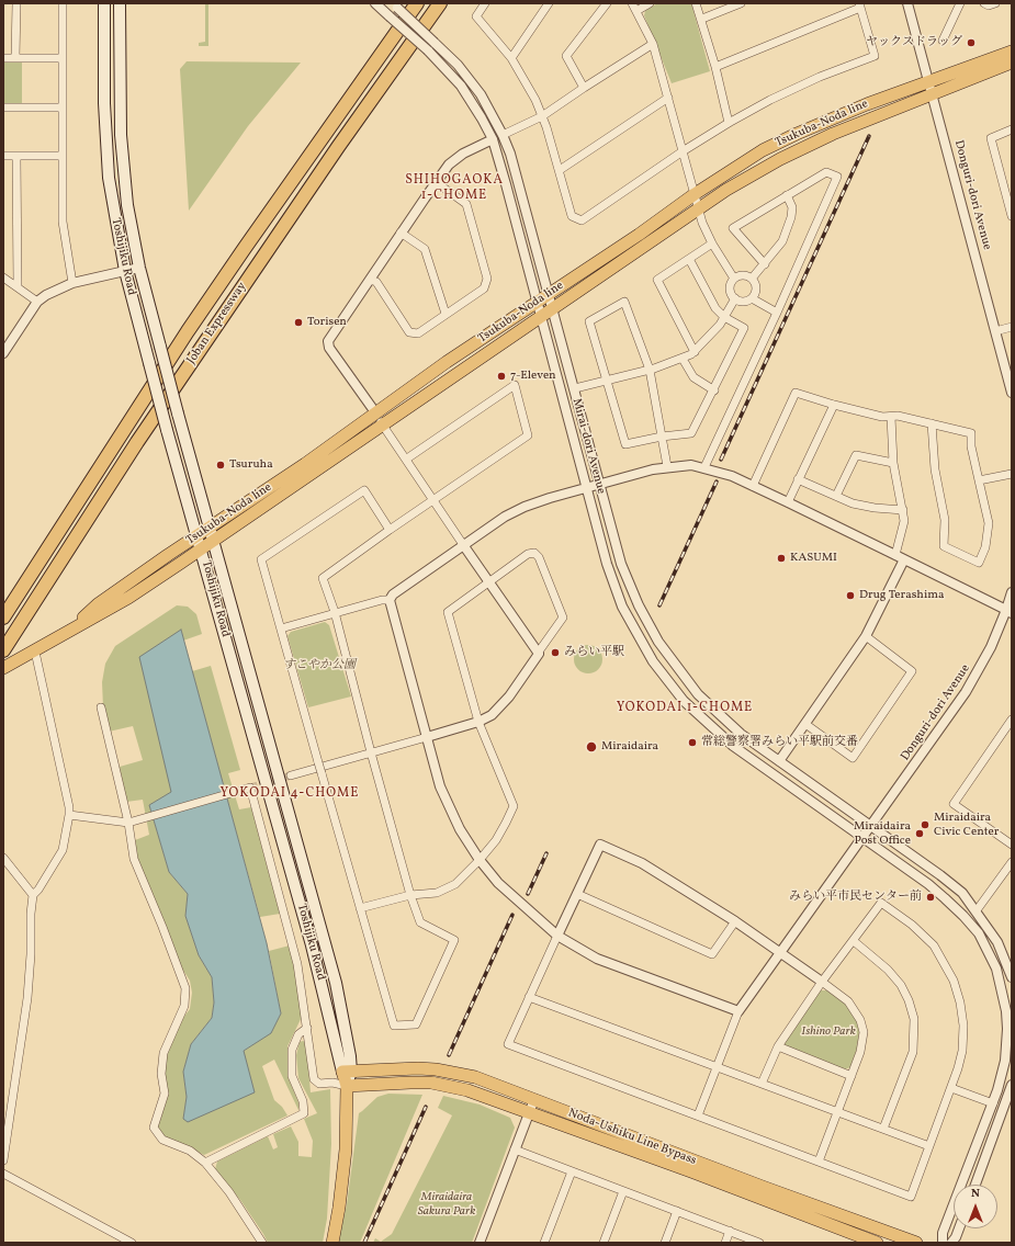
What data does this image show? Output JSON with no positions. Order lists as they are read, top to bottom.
{
  "streets": {
    "highway": ["Joban Expressway"],
    "main road": ["Tsukuba-Noda line", "Toshijiku Road", "Noda-Ushiku Line Bypass"],
    "street": ["Donguri-dori Avenue", "Mirai-dori Avenue"]
  },
  "crossings": [
    ["Tsukuba-Noda line", "Donguri-dori Avenue"],
    ["Tsukuba-Noda line", "Toshijiku Road"],
    ["Tsukuba-Noda line", "Mirai-dori Avenue"],
    ["Donguri-dori Avenue", "Mirai-dori Avenue"],
    ["Toshijiku Road", "Noda-Ushiku Line Bypass"]
  ],
  "districts": ["SHIHOGAOKA 1-CHOME", "YOKODAI 1-CHOME", "YOKODAI 4-CHOME"],
  "parks": ["すこやか公園", "Ishino Park", "Miraidaira Sakura Park"],
  "places": [
    "ヤックスドラッグ",
    "Torisen",
    "7-Eleven",
    "Tsuruha",
    "KASUMI",
    "Drug Terashima",
    "みらい平駅",
    "常総警察署みらい平駅前交番",
    "Miraidaira",
    "Miraidaira Civic Center",
    "Miraidaira Post Office",
    "みらい平市民センター前"
  ],
  "north": "top"
}
